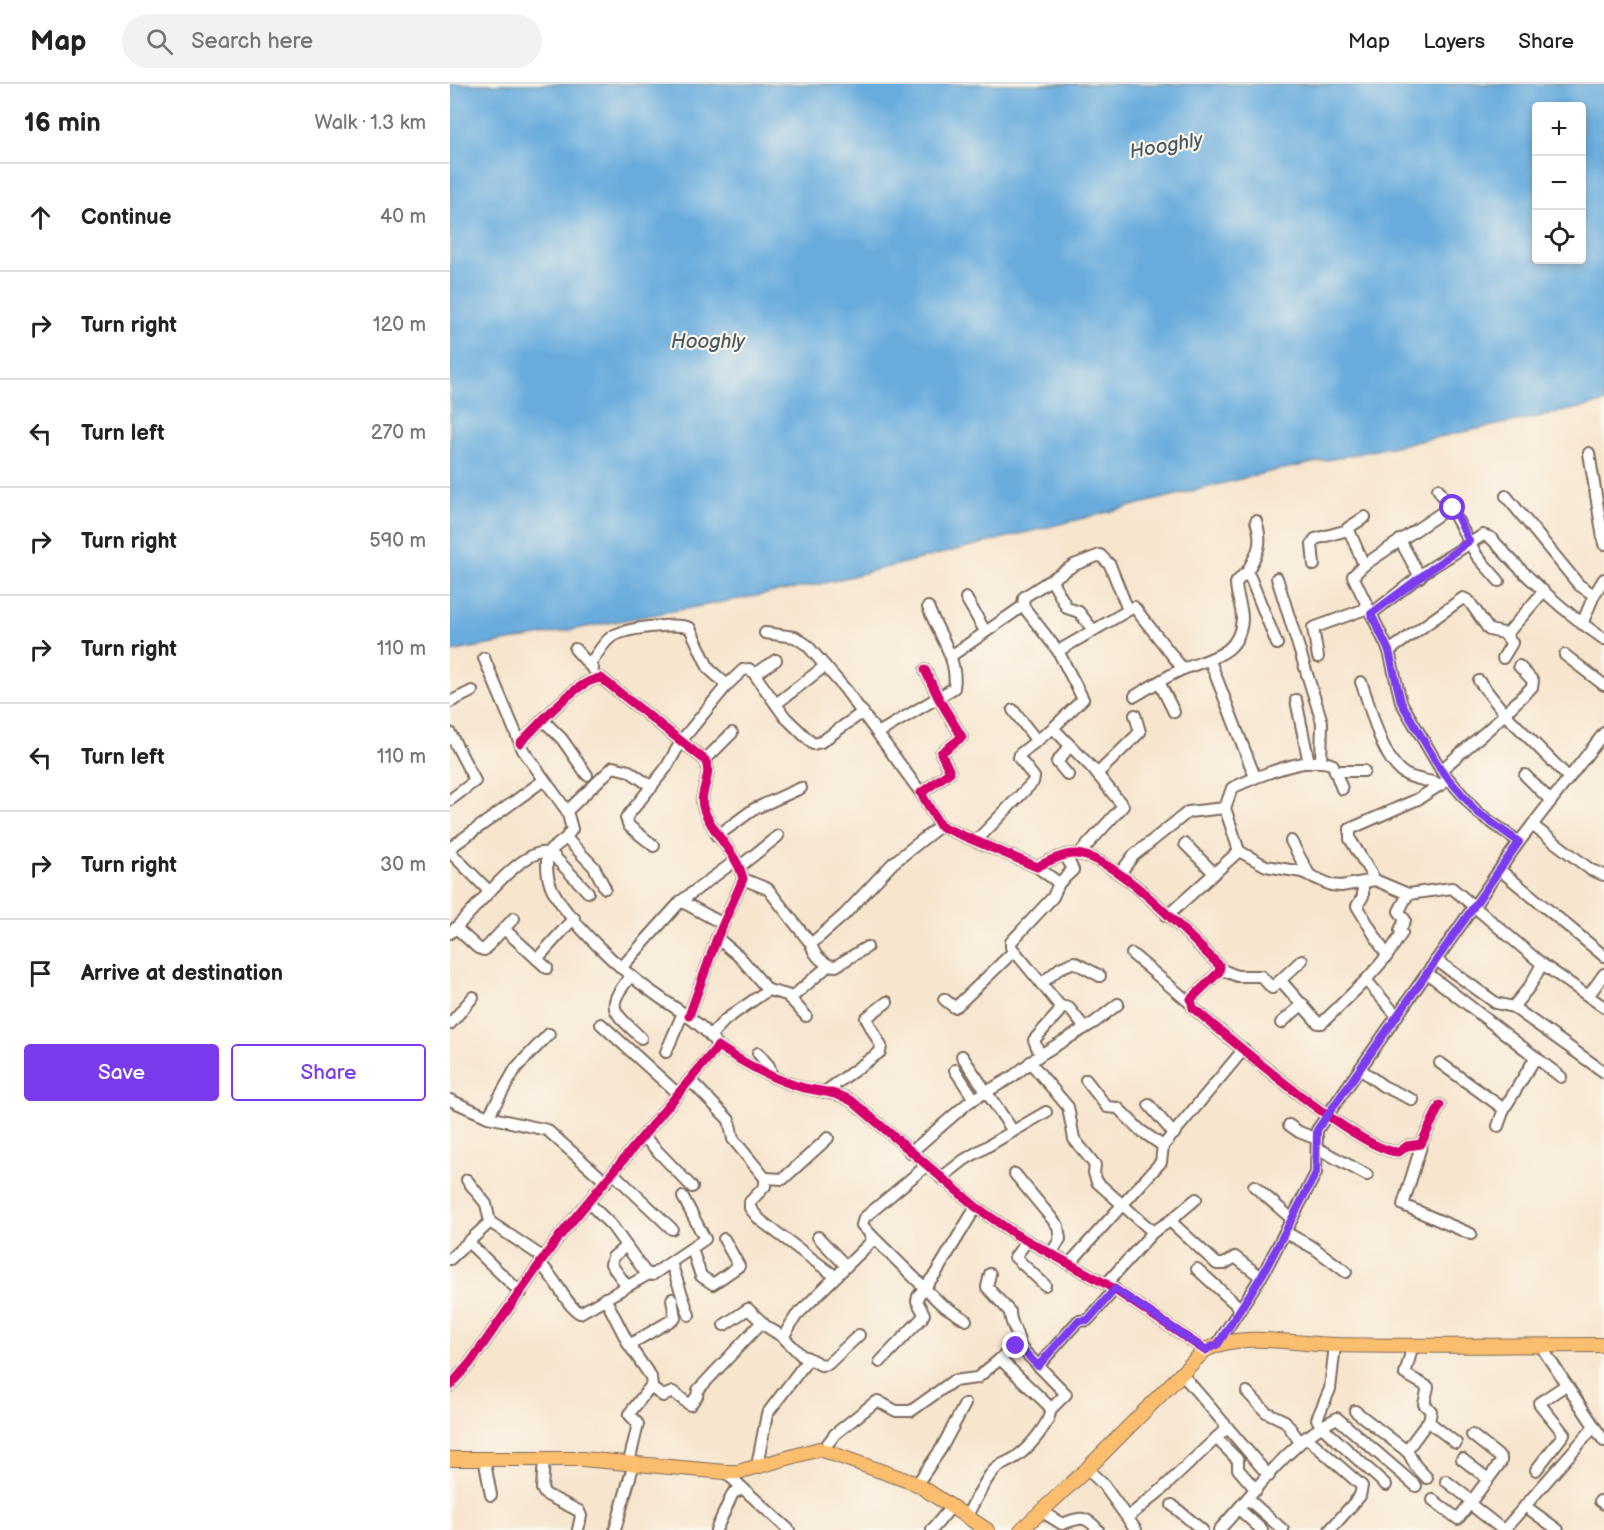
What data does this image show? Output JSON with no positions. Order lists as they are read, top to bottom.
{
  "water": ["Hooghly"],
  "page": {
    "header": "Map",
    "search": "Search here",
    "nav": ["Map", "Layers", "Share"],
    "heading": ["16 min", "Walk · 1.3 km"],
    "map_buttons": ["+", "−"],
    "list": [
      ["Continue", "40 m"],
      ["Turn right", "120 m"],
      ["Turn left", "270 m"],
      ["Turn right", "590 m"],
      ["Turn right", "110 m"],
      ["Turn left", "110 m"],
      ["Turn right", "30 m"],
      "Arrive at destination"
    ],
    "buttons": ["Save", "Share"]
  }
}
